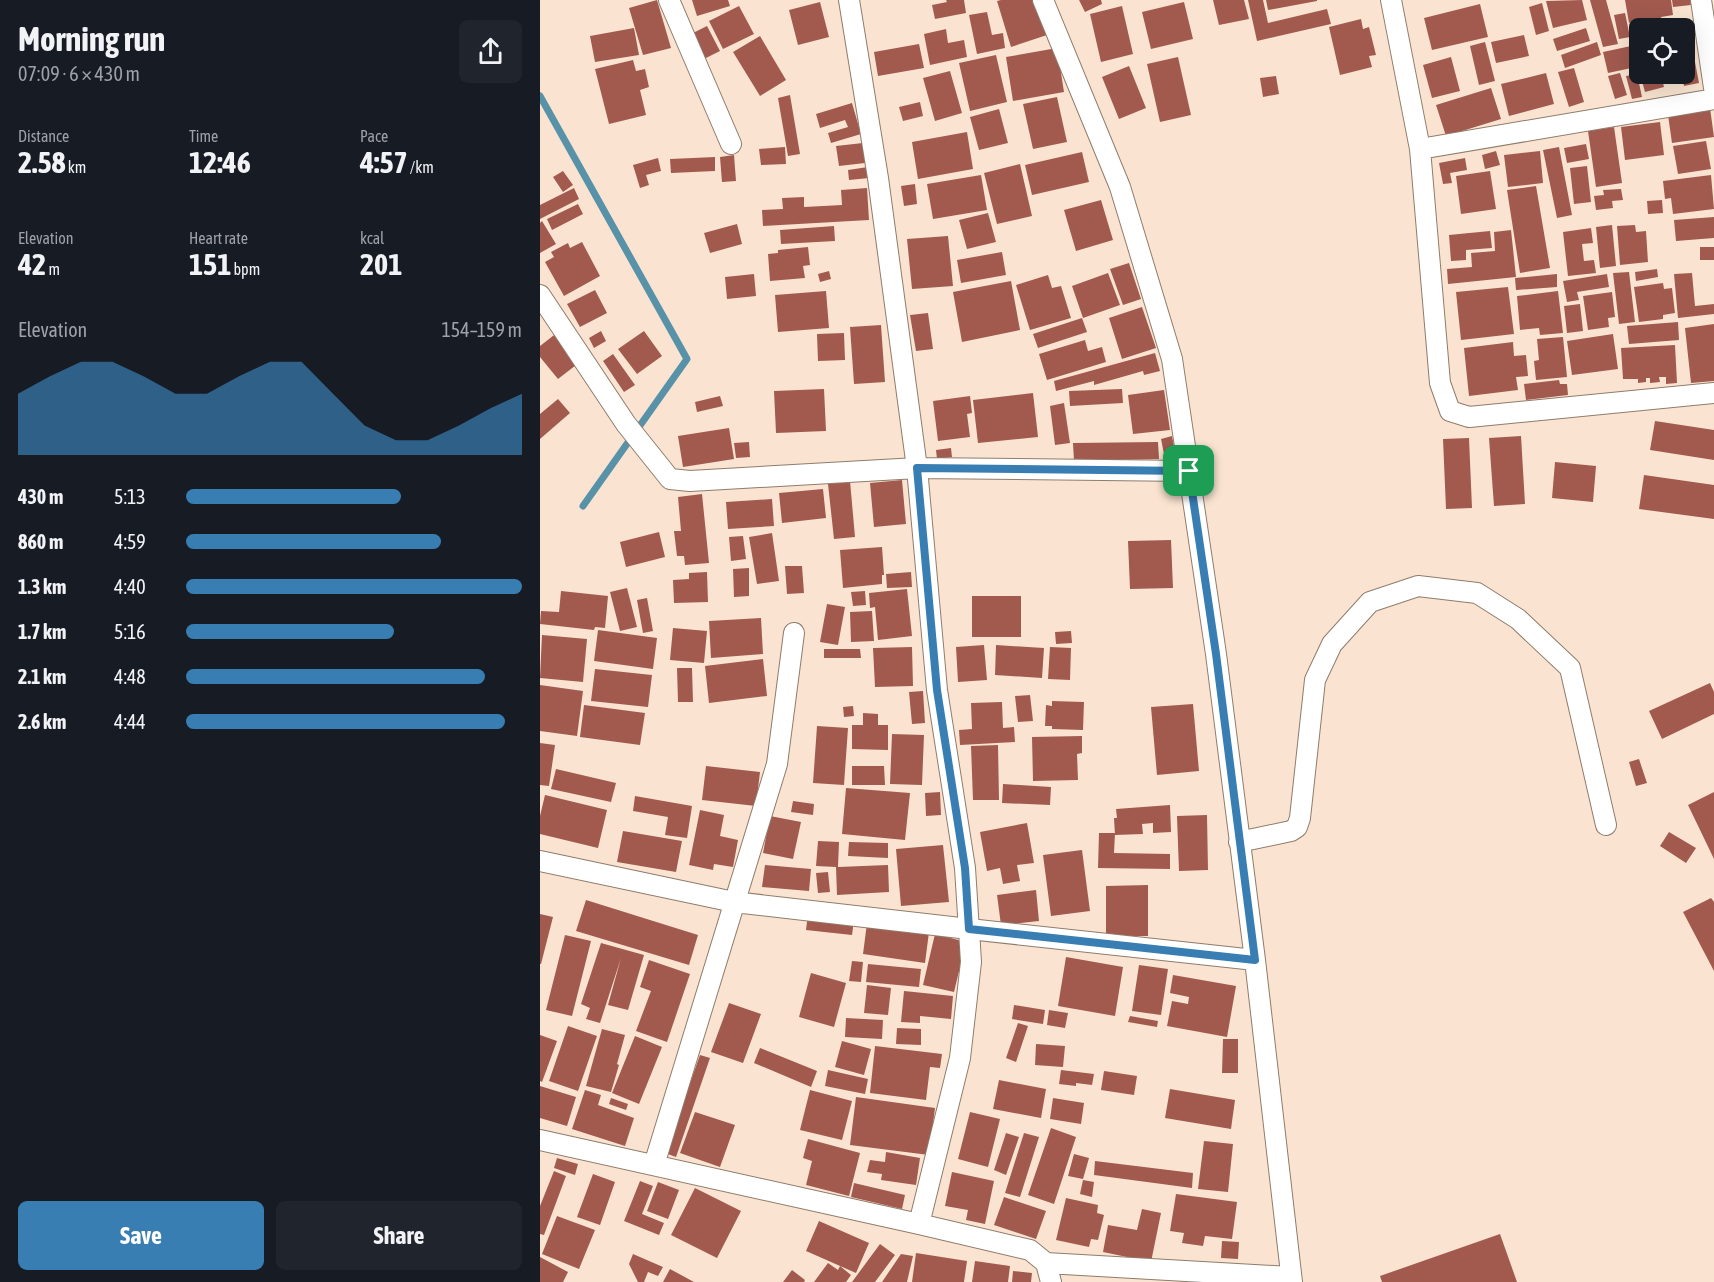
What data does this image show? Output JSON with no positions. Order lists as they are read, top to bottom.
{
  "page": {
    "heading": ["Morning run", "07:09 · 6 × 430 m"],
    "stats": [
      ["Distance", "2.58 km"],
      ["Time", "12:46"],
      ["Pace", "4:57 /km"],
      ["Elevation", "42 m"],
      ["Heart rate", "151 bpm"],
      ["kcal", "201"]
    ],
    "chart": ["Elevation", "154–159 m"],
    "list": [
      {
        "name": "430 m",
        "note": "5:13"
      },
      {
        "name": "860 m",
        "note": "4:59"
      },
      {
        "name": "1.3 km",
        "note": "4:40"
      },
      {
        "name": "1.7 km",
        "note": "5:16"
      },
      {
        "name": "2.1 km",
        "note": "4:48"
      },
      {
        "name": "2.6 km",
        "note": "4:44"
      }
    ],
    "buttons": ["Save", "Share"]
  }
}
